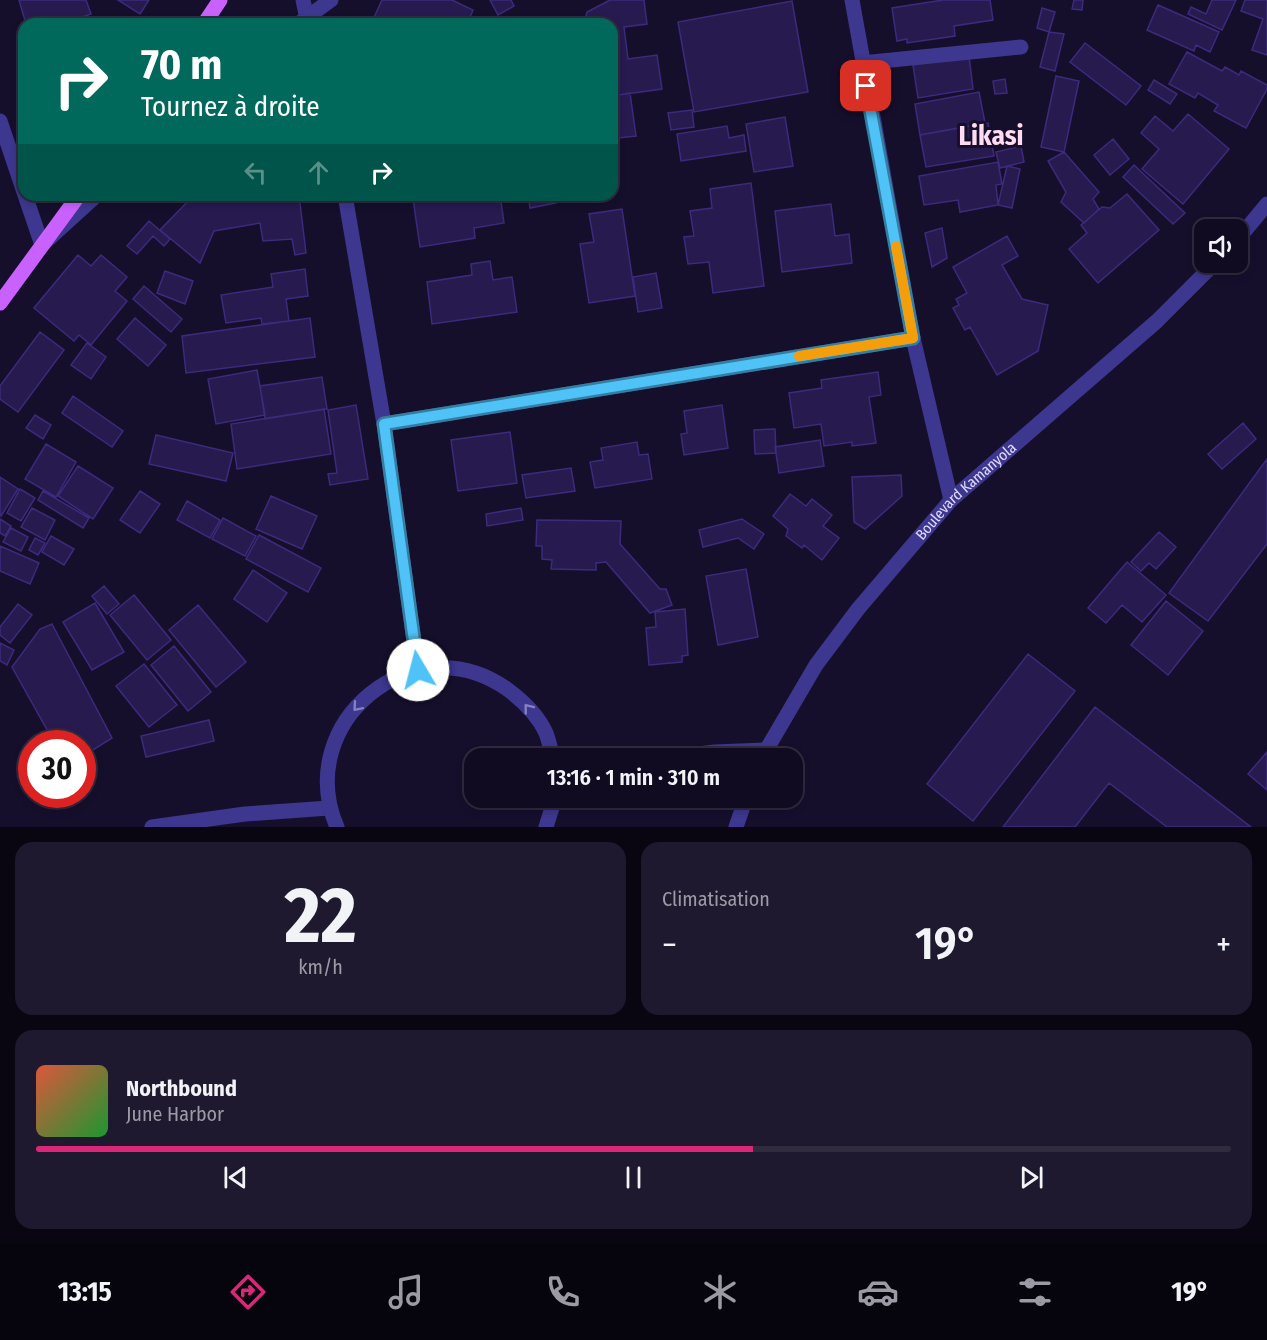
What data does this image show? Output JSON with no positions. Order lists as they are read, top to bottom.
{
  "streets": {
    "street": ["Boulevard Kamanyola"]
  },
  "districts": ["Likasi"],
  "page": {
    "turn": ["70 m", "Tournez à droite"],
    "limit": "30",
    "trip": "13:16 · 1 min · 310 m",
    "tile": [
      ["22", "km/h"],
      "Climatisation"
    ],
    "heat": ["−", "19°", "+"],
    "song": ["Northbound", "June Harbor"],
    "tabs": ["13:15", "19°"]
  }
}
